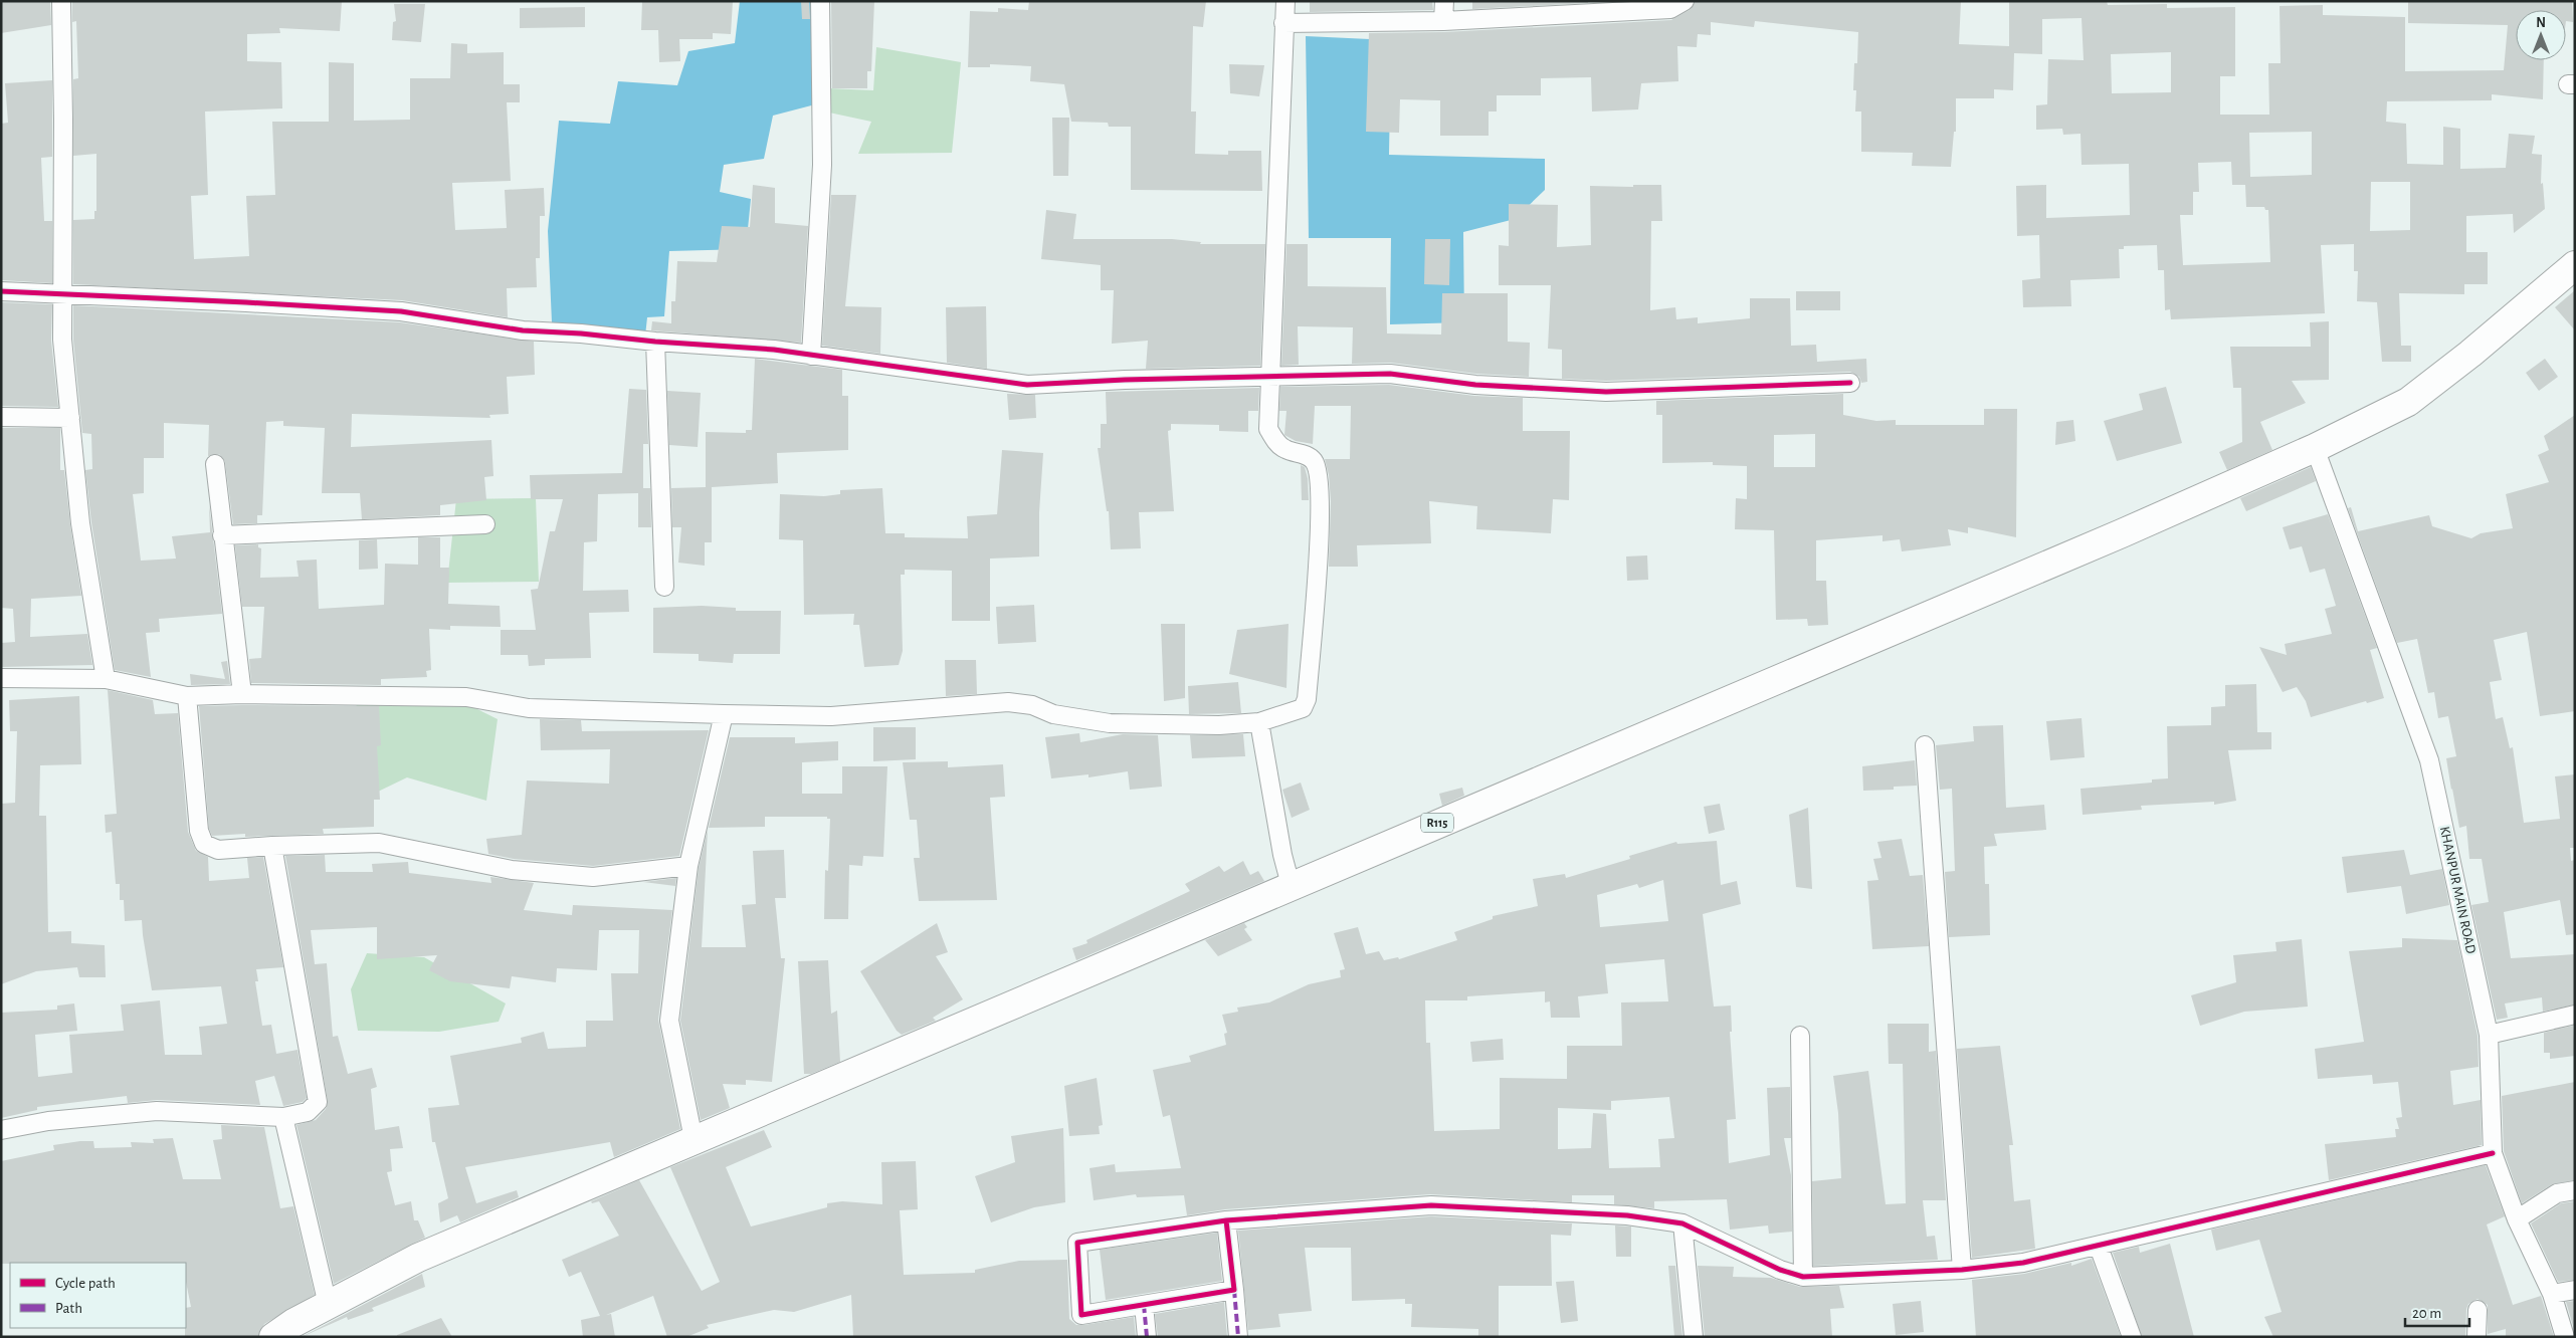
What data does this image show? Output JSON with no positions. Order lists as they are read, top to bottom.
{
  "streets": {
    "main road": ["R115"],
    "street": ["KHANPUR MAIN ROAD"]
  },
  "crossings": [
    ["R115", "KHANPUR MAIN ROAD"]
  ],
  "legend": ["Cycle path", "Path"],
  "scale_bar": "20 m",
  "north": "top"
}
